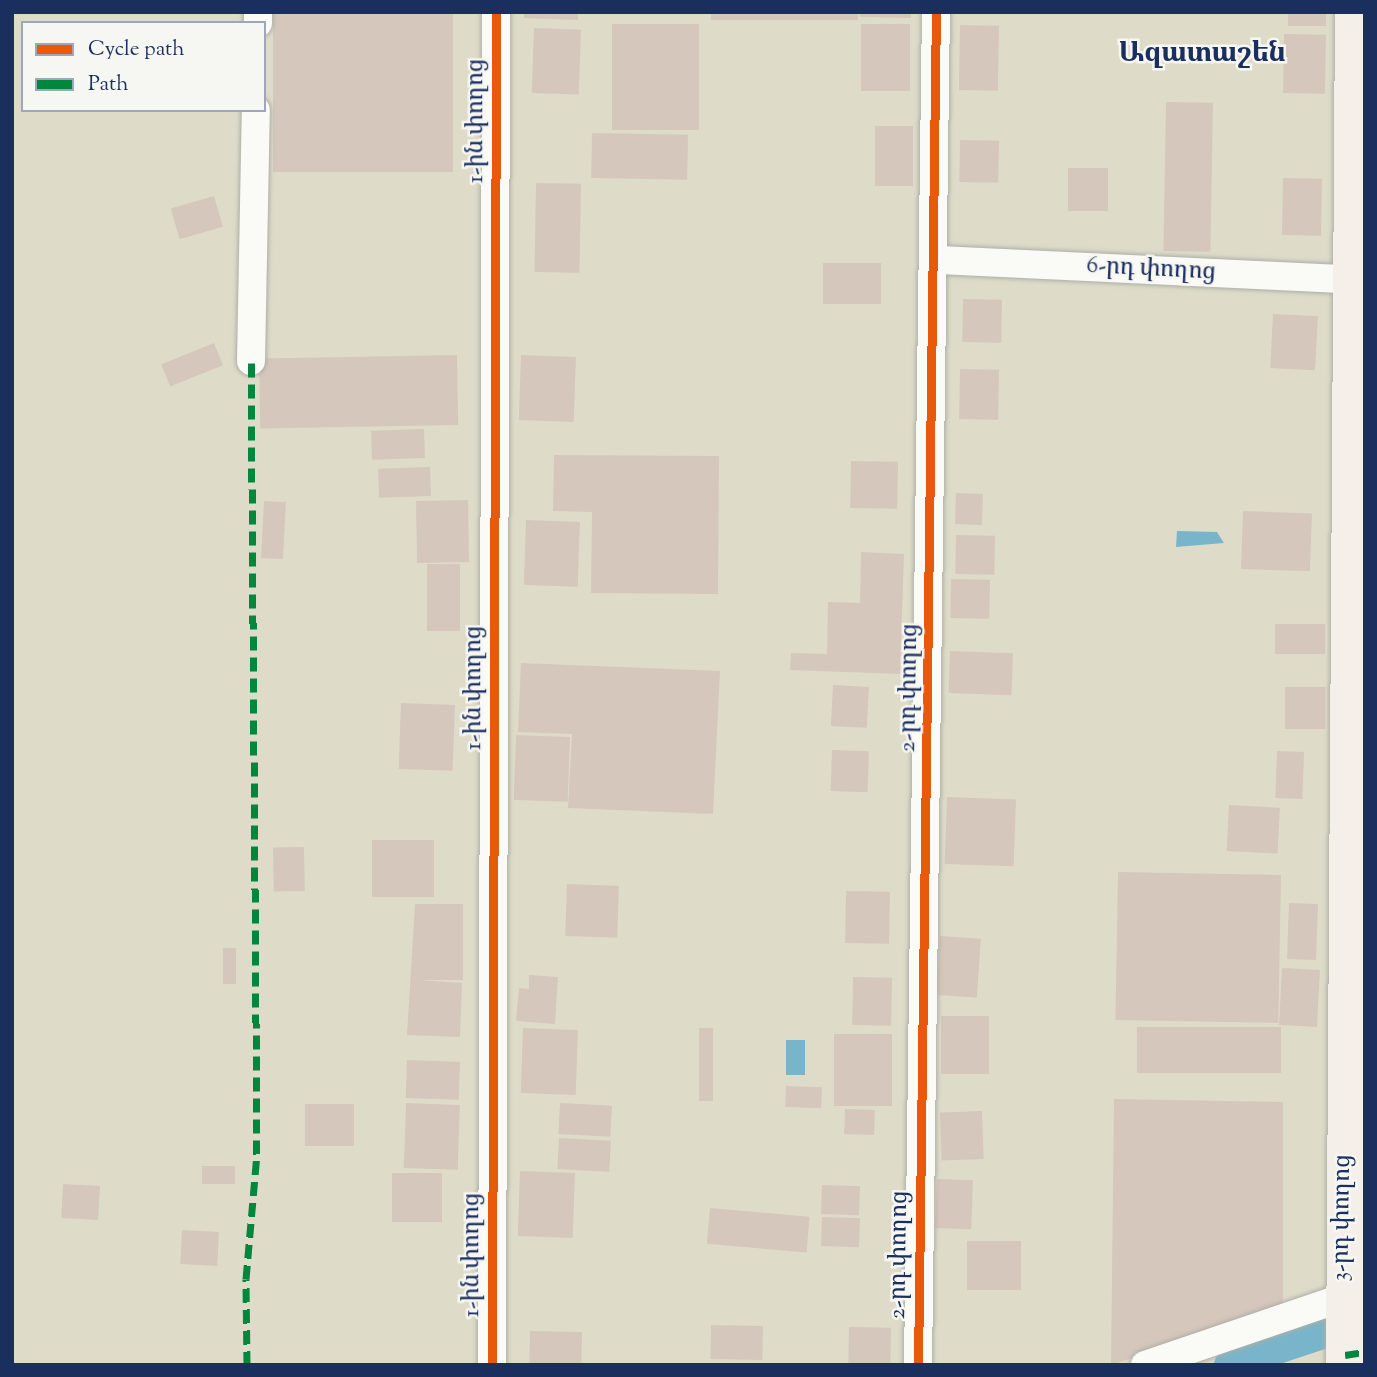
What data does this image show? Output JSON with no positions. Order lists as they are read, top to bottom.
{
  "streets": {
    "main road": ["3-րդ փողոց"],
    "street": ["1-ին փողոց", "6-րդ փողոց", "2-րդ փողոց"]
  },
  "crossings": [
    ["6-րդ փողոց", "2-րդ փողոց"],
    ["6-րդ փողոց", "3-րդ փողոց"]
  ],
  "districts": ["Ազատաշեն"],
  "legend": ["Cycle path", "Path"]
}
